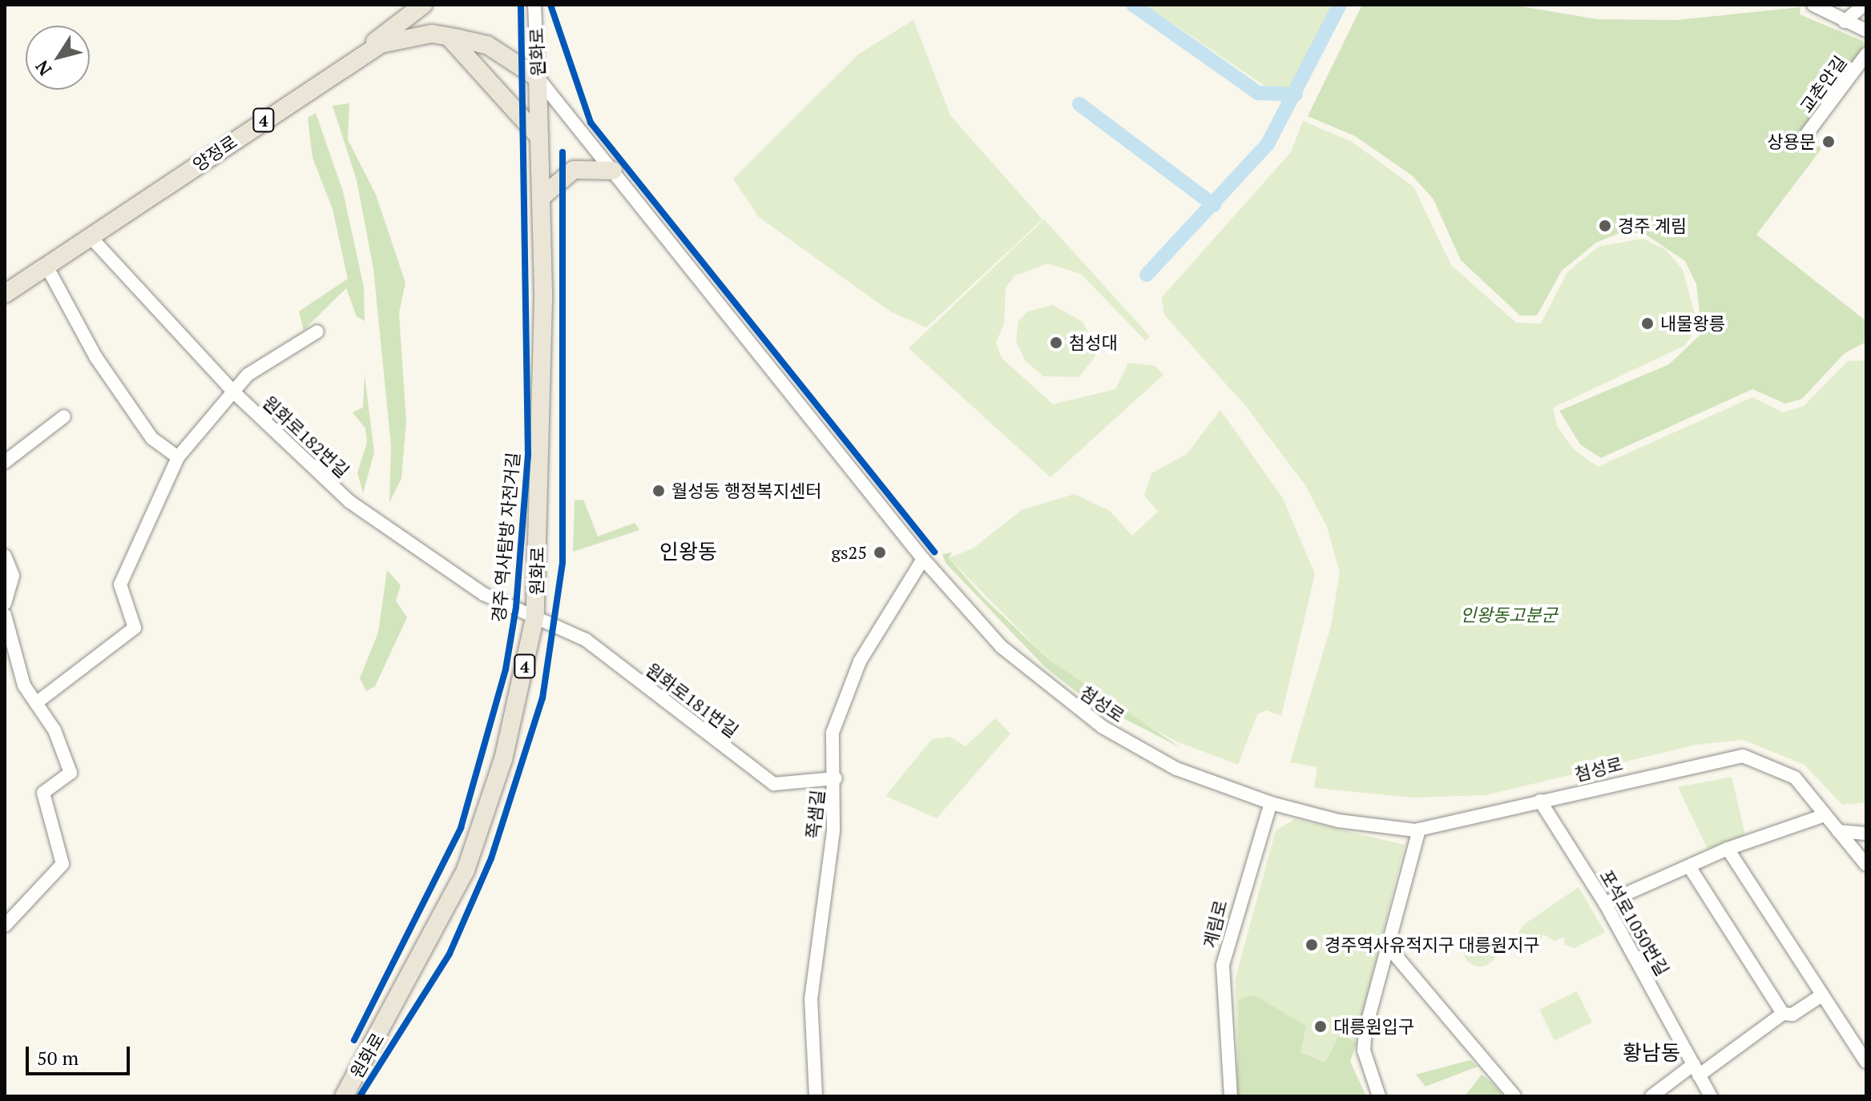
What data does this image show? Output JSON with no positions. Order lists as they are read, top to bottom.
{
  "streets": {
    "main road": ["원화로", "4", "양정로"],
    "street": [
      "교촌안길",
      "원화로182번길",
      "원화로181번길",
      "첨성로",
      "쪽샘길",
      "포석로1050번길",
      "계림로"
    ],
    "cycle path": ["경주 역사탐방 자전거길"]
  },
  "crossings": [
    ["원화로", "양정로"],
    ["원화로", "원화로182번길"],
    ["원화로", "원화로181번길"],
    ["원화로", "첨성로"],
    ["양정로", "원화로182번길"],
    ["양정로", "첨성로"],
    ["원화로182번길", "원화로181번길"],
    ["원화로181번길", "쪽샘길"],
    ["첨성로", "쪽샘길"],
    ["첨성로", "포석로1050번길"],
    ["첨성로", "계림로"]
  ],
  "districts": ["인왕동", "황남동"],
  "parks": ["인왕동고분군"],
  "places": [
    "상용문",
    "경주 계림",
    "내물왕릉",
    "첨성대",
    "월성동 행정복지센터",
    "gs25",
    "경주역사유적지구 대릉원지구",
    "대릉원입구"
  ],
  "scale_bar": "50 m",
  "north": "bottom left"
}
